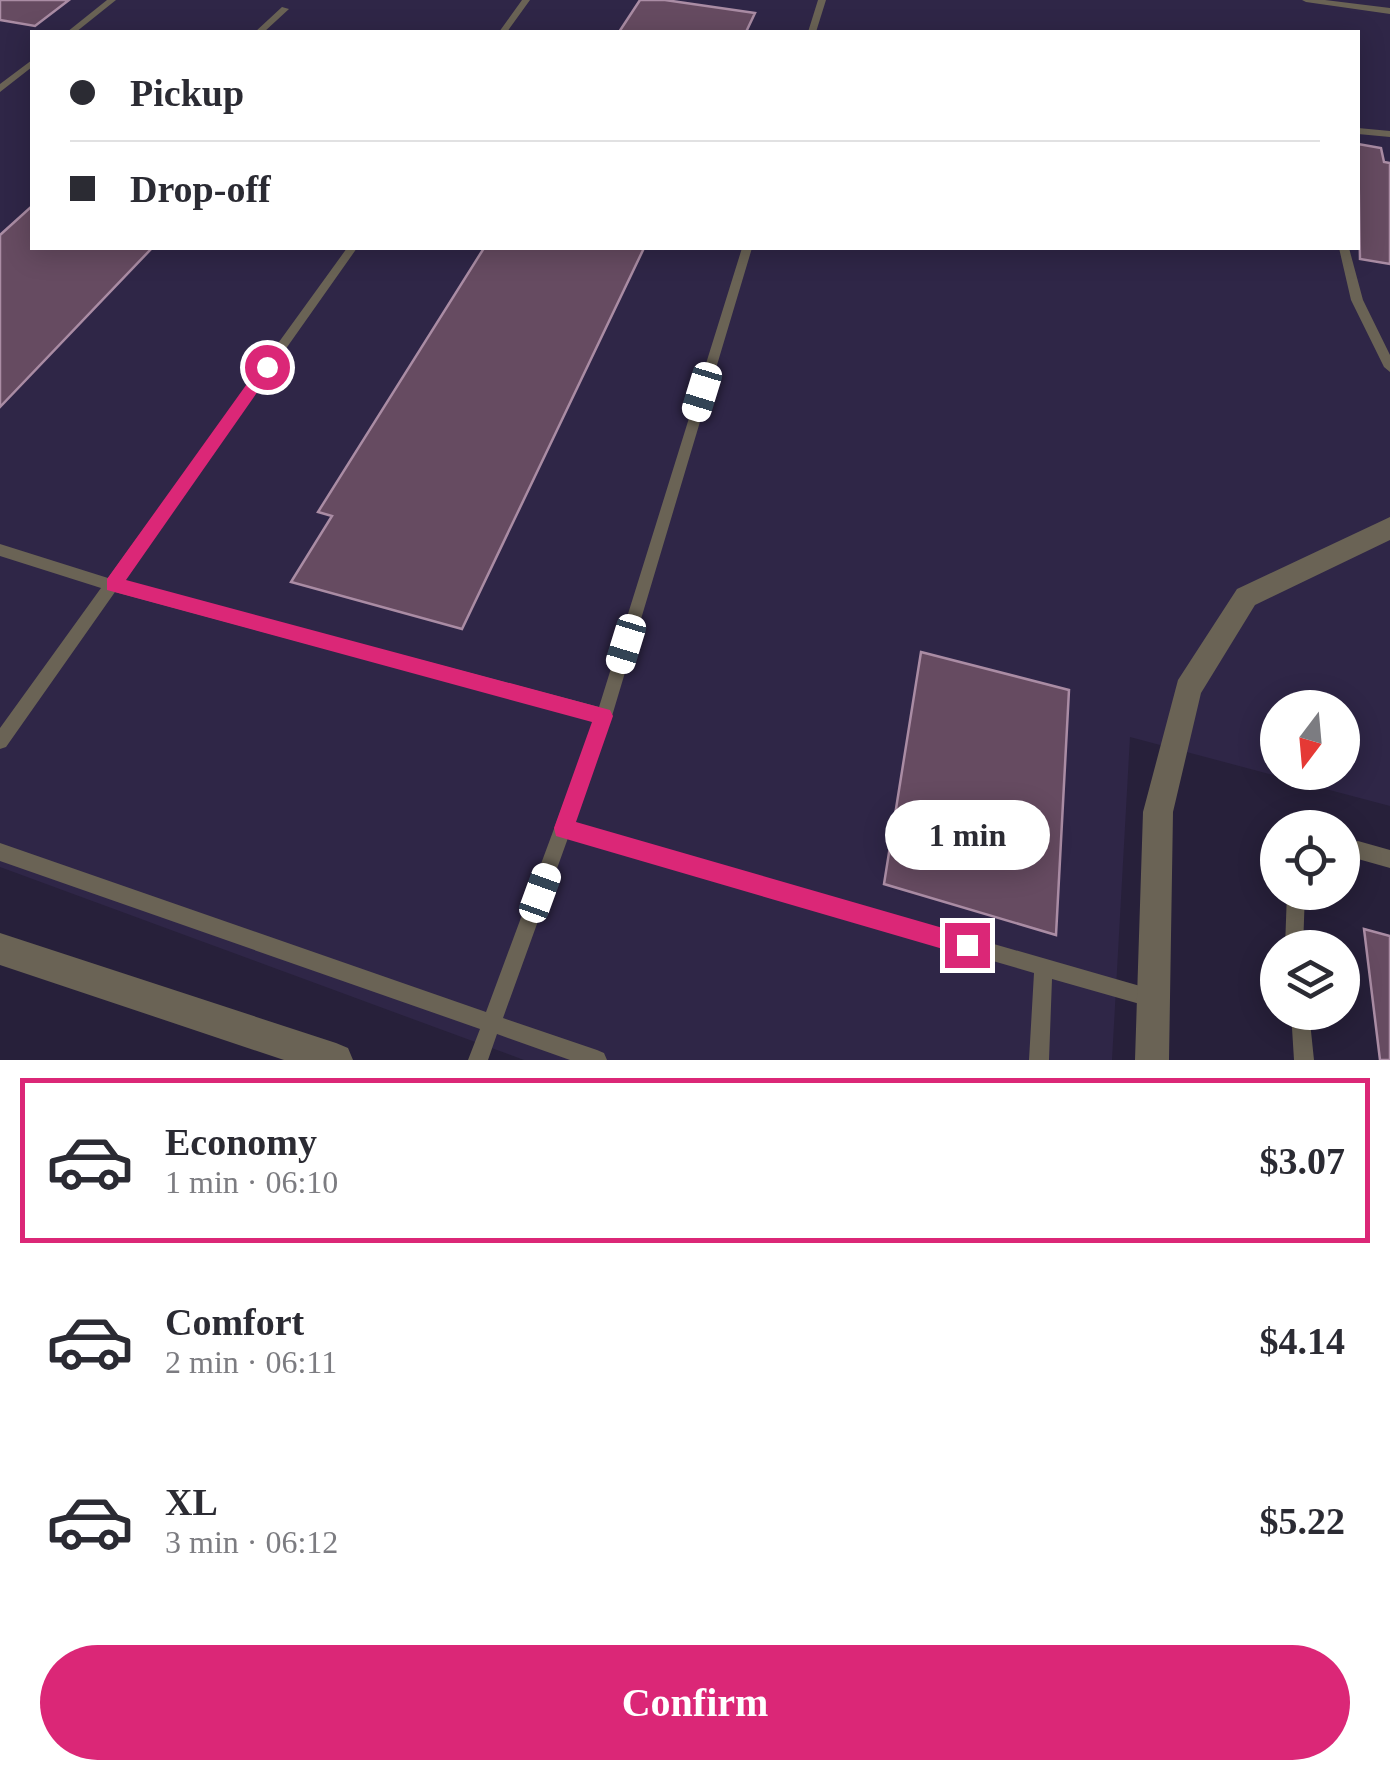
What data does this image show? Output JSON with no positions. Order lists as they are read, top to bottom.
{
  "north": "bottom",
  "page": {
    "banner": ["Pickup", "Drop-off"],
    "bubble": "1 min",
    "list": [
      {
        "name": "Economy",
        "note": "1 min · 06:10",
        "value": "$3.07"
      },
      {
        "name": "Comfort",
        "note": "2 min · 06:11",
        "value": "$4.14"
      },
      {
        "name": "XL",
        "note": "3 min · 06:12",
        "value": "$5.22"
      }
    ],
    "buttons": "Confirm"
  }
}
